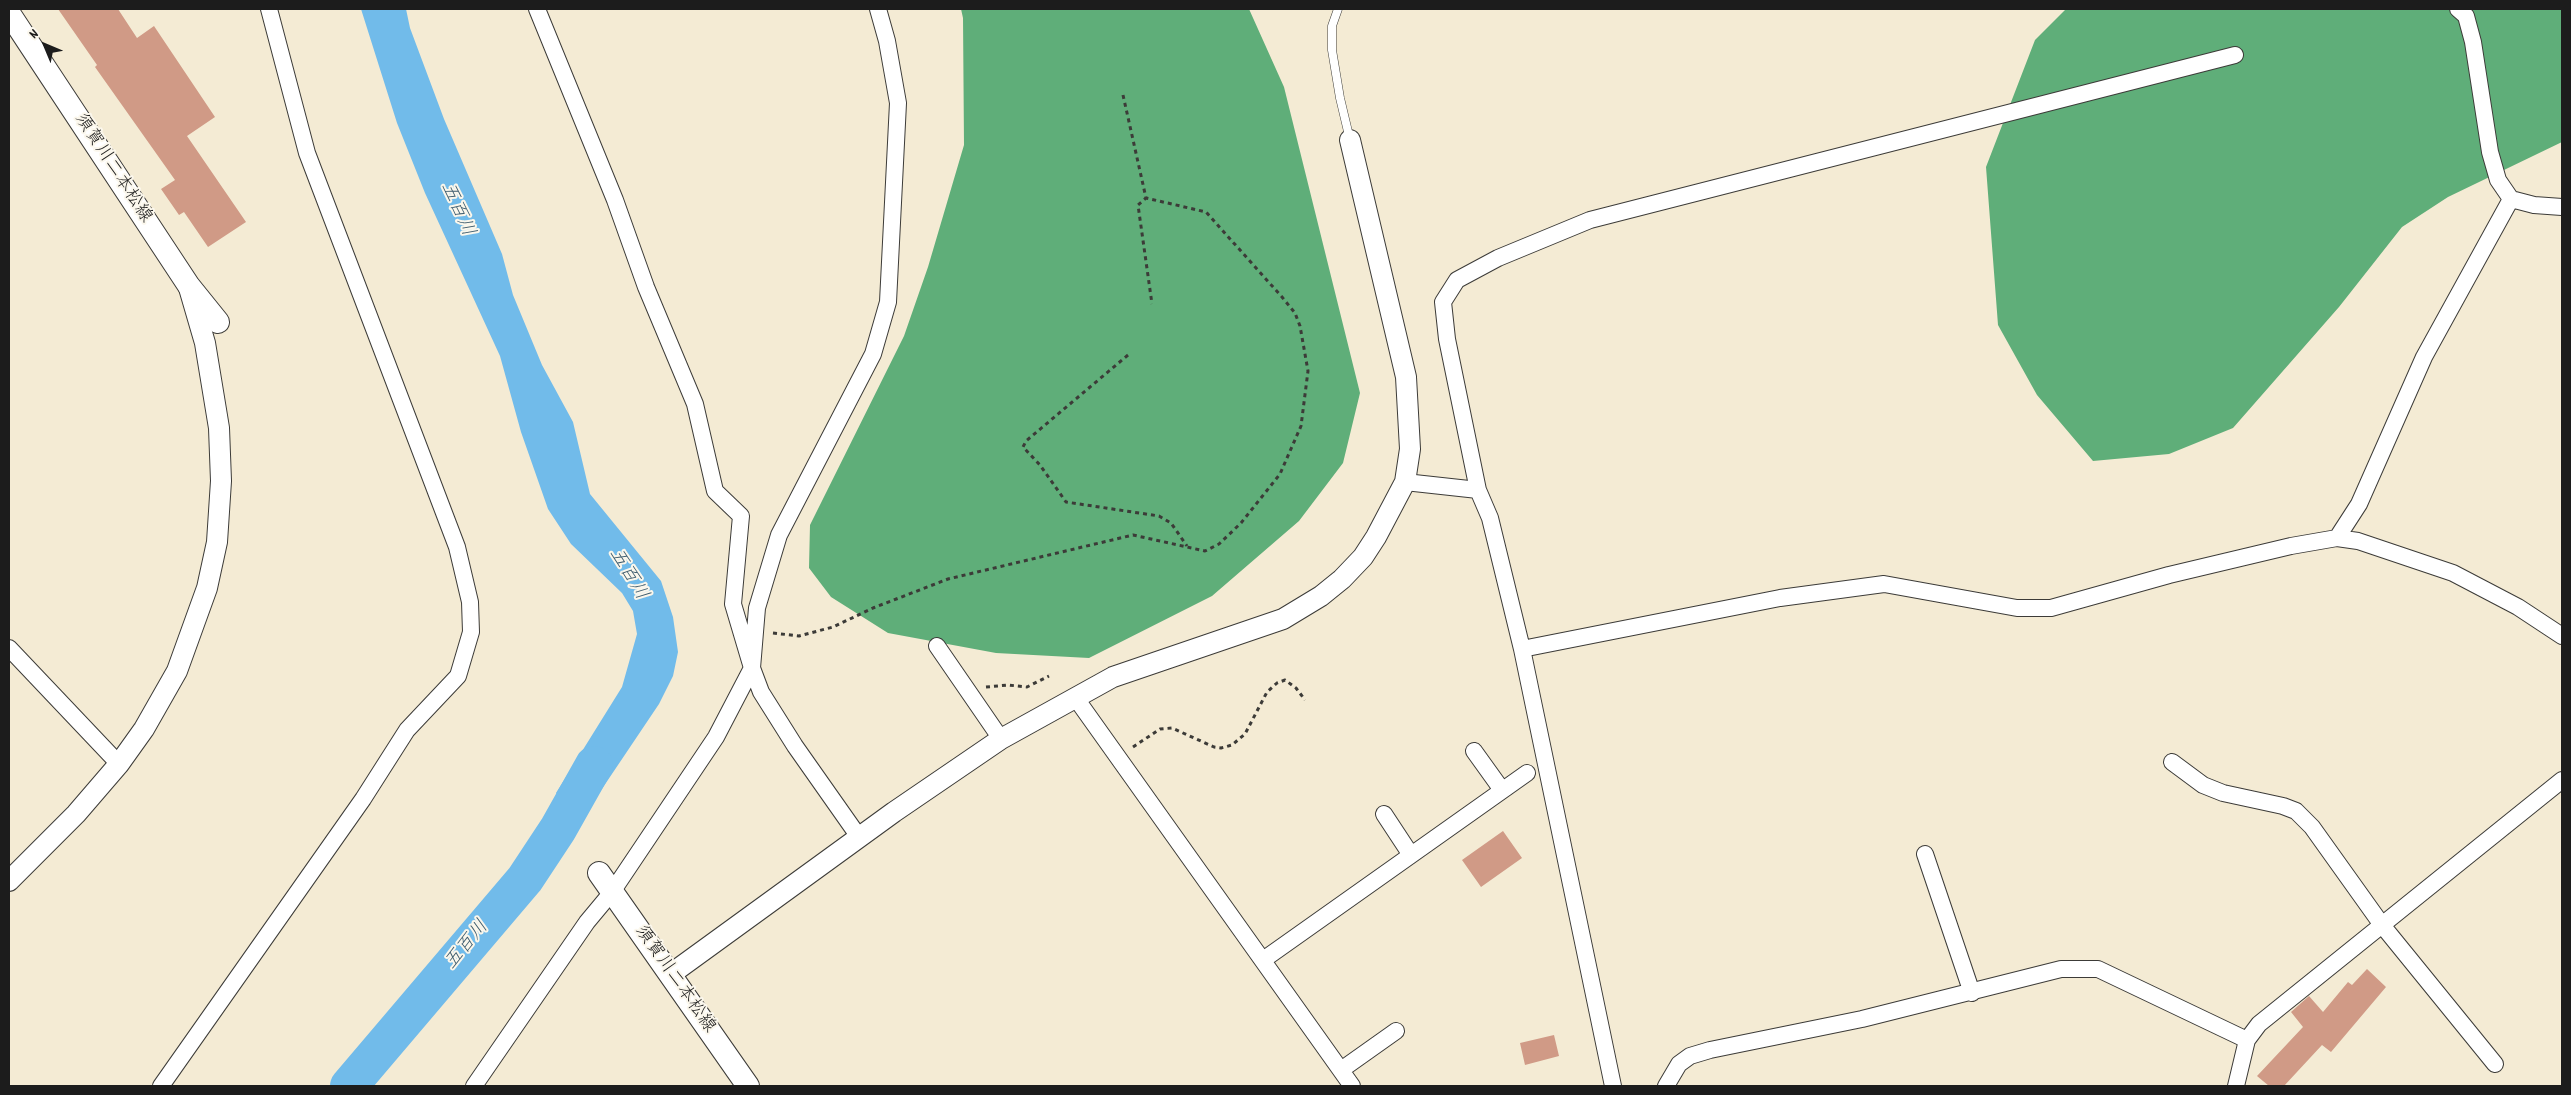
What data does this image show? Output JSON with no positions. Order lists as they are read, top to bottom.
{
  "streets": {
    "main road": ["須賀川二本松線"]
  },
  "water": ["五百川"],
  "north": "top left"
}
